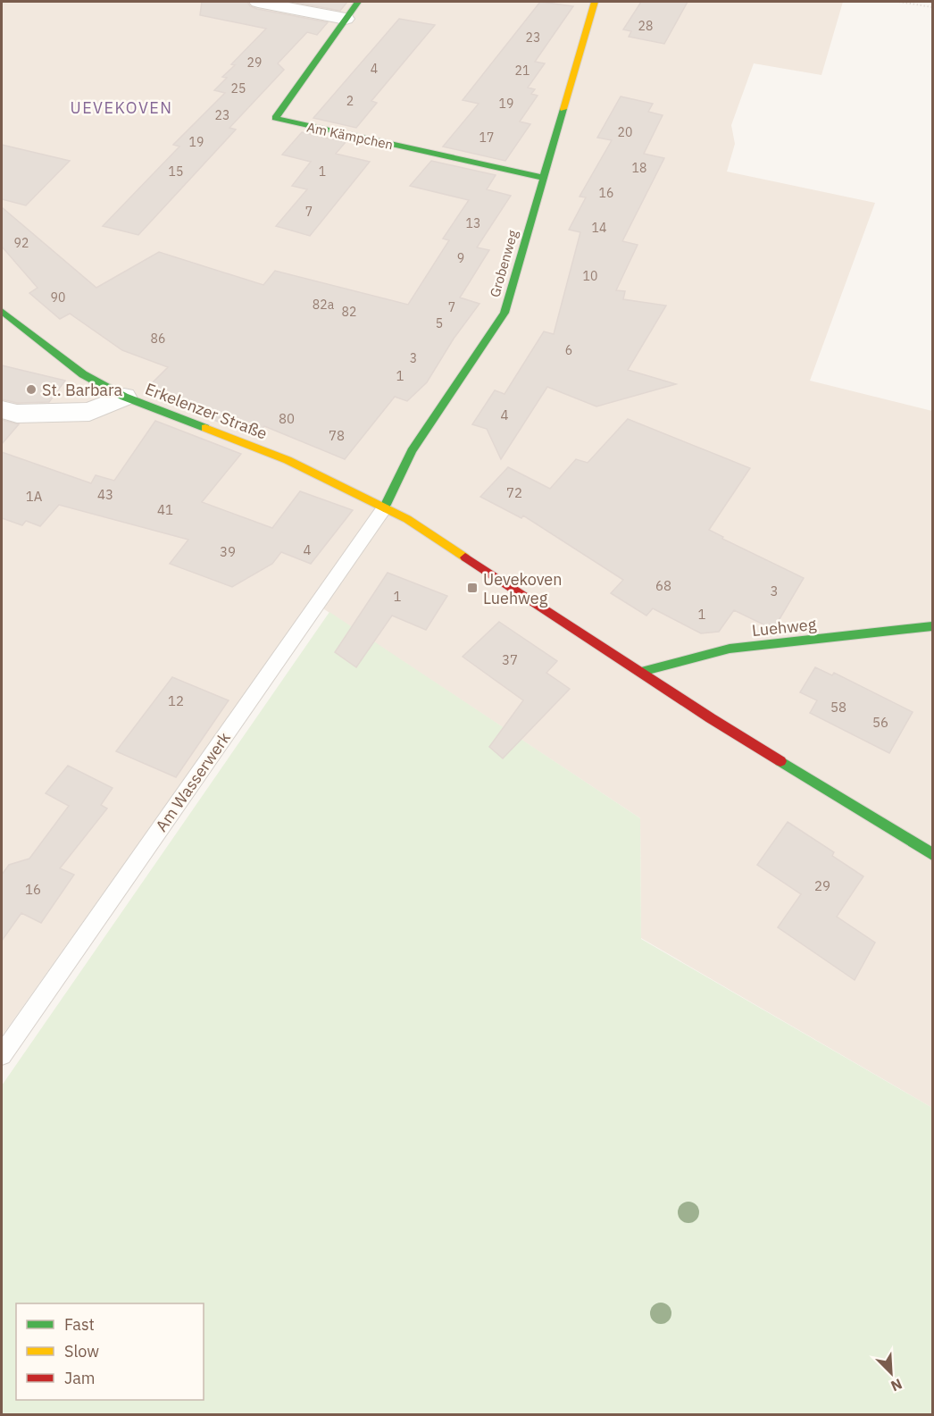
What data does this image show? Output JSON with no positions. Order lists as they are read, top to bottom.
{
  "streets": {
    "street": [
      "Am Kämpchen",
      "Grobenweg",
      "Erkelenzer Straße",
      "Luehweg"
    ],
    "lane": ["Am Wasserwerk"]
  },
  "crossings": [
    ["Am Kämpchen", "Grobenweg"],
    ["Grobenweg", "Erkelenzer Straße"],
    ["Grobenweg", "Am Wasserwerk"],
    ["Erkelenzer Straße", "Luehweg"],
    ["Erkelenzer Straße", "Am Wasserwerk"]
  ],
  "districts": ["UEVEKOVEN"],
  "places": {
    "other": ["St. Barbara"],
    "transit": ["Uevekoven Luehweg"]
  },
  "house_numbers": [
    "28",
    "23",
    "29",
    "4",
    "21",
    "25",
    "2",
    "19",
    "23",
    "20",
    "17",
    "19",
    "18",
    "15",
    "1",
    "16",
    "7",
    "13",
    "14",
    "92",
    "9",
    "10",
    "90",
    "82a",
    "7",
    "82",
    "5",
    "86",
    "6",
    "3",
    "1",
    "4",
    "80",
    "78",
    "72",
    "43",
    "1A",
    "41",
    "4",
    "39",
    "68",
    "3",
    "1",
    "1",
    "37",
    "12",
    "58",
    "56",
    "29",
    "16"
  ],
  "legend": ["Fast", "Slow", "Jam"],
  "north": "bottom right"
}
